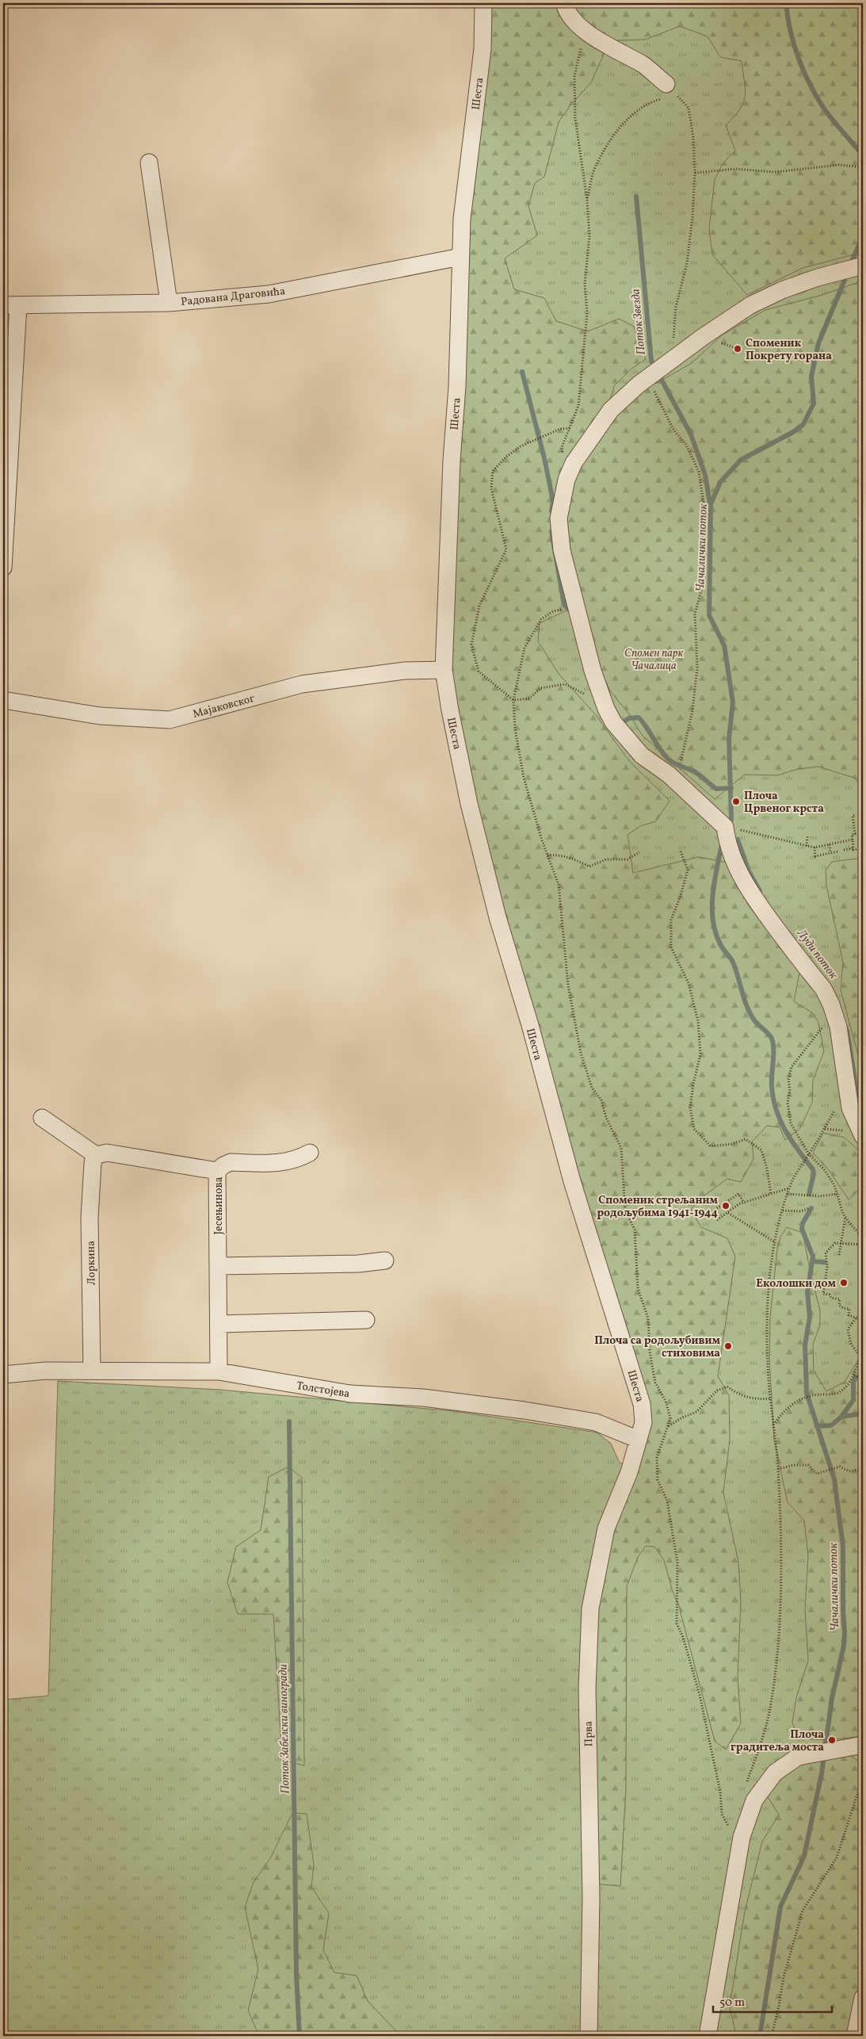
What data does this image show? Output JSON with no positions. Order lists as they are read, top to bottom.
{
  "streets": {
    "street": [
      "Шеста",
      "Радована Драговића",
      "Мајаковског",
      "Јесењинова",
      "Лоркина",
      "Толстојева",
      "Прва"
    ]
  },
  "crossings": [
    ["Шеста", "Радована Драговића"],
    ["Шеста", "Мајаковског"],
    ["Шеста", "Толстојева"],
    ["Шеста", "Прва"],
    ["Јесењинова", "Толстојева"],
    ["Лоркина", "Толстојева"],
    ["Толстојева", "Прва"]
  ],
  "water": [
    "Поток Звезда",
    "Чачалички поток",
    "Луди поток",
    "Поток Забелски виногради"
  ],
  "parks": ["Спомен парк Чачалица"],
  "places": [
    "Споменик Покрету горана",
    "Плоча Црвеног крста",
    "Споменик стрељаним родољубима 1941-1944",
    "Еколошки дом",
    "Плоча са родољубивим стиховима",
    "Плоча градитеља моста"
  ],
  "scale_bar": "50 m"
}
